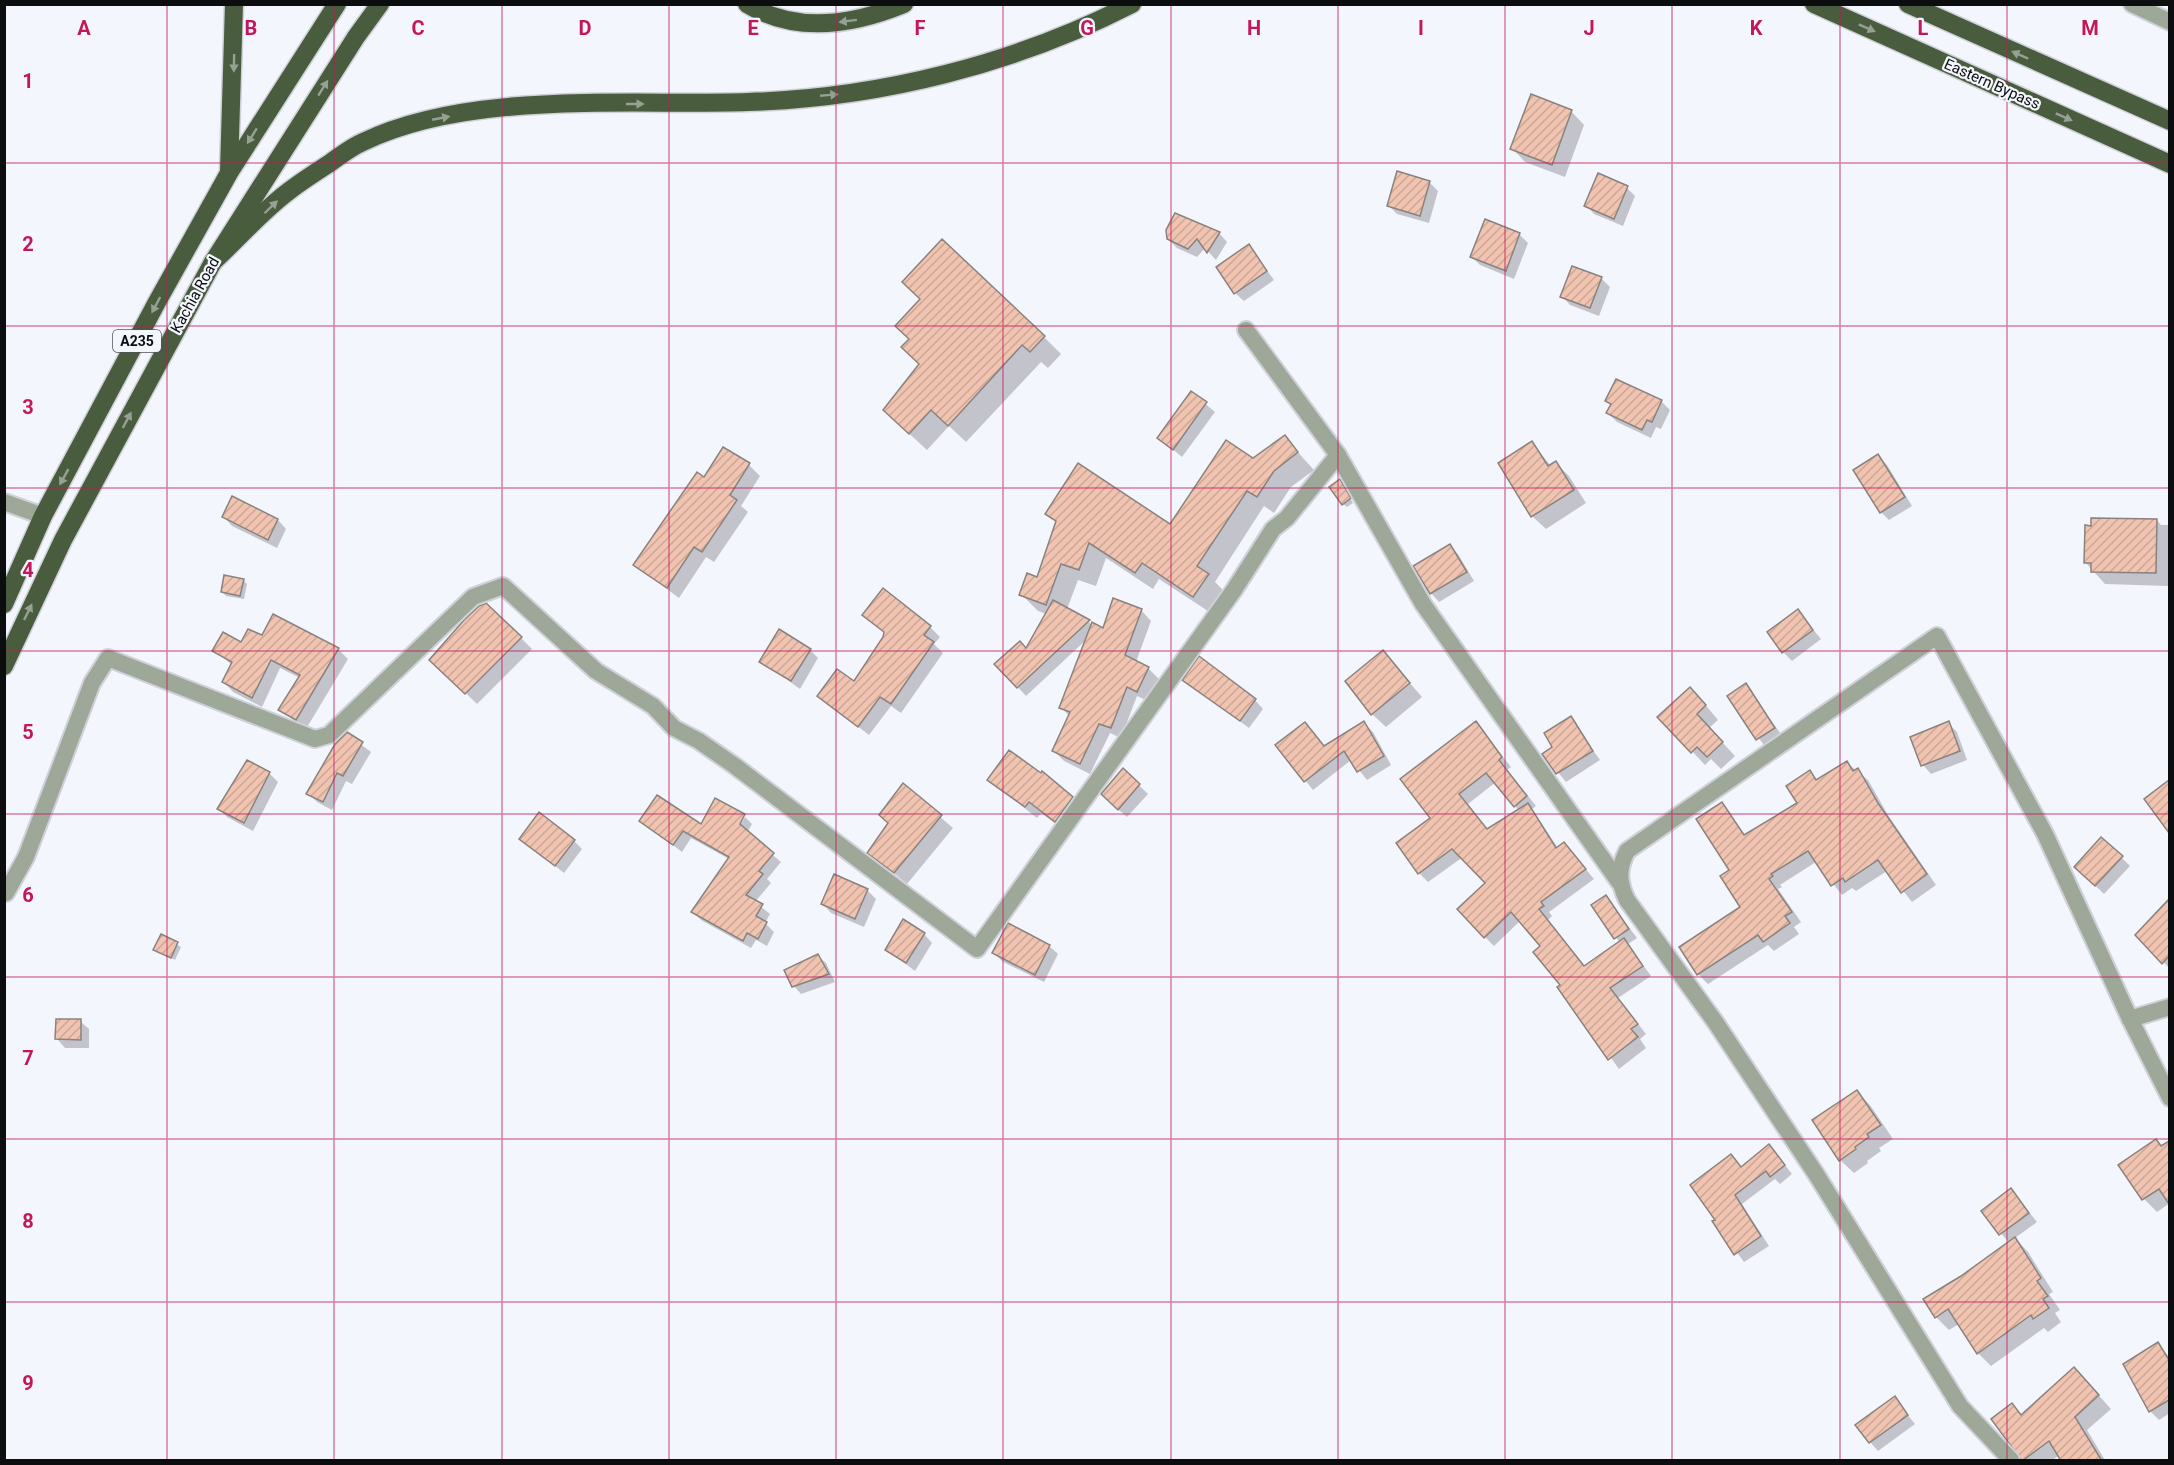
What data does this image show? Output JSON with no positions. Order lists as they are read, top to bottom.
{
  "streets": {
    "highway": ["Eastern Bypass", "Kachia Road", "A235"]
  },
  "grid": {
    "columns": [
      "A",
      "B",
      "C",
      "D",
      "E",
      "F",
      "G",
      "H",
      "I",
      "J",
      "K",
      "L",
      "M"
    ],
    "rows": [
      "1",
      "2",
      "3",
      "4",
      "5",
      "6",
      "7",
      "8",
      "9"
    ]
  }
}
